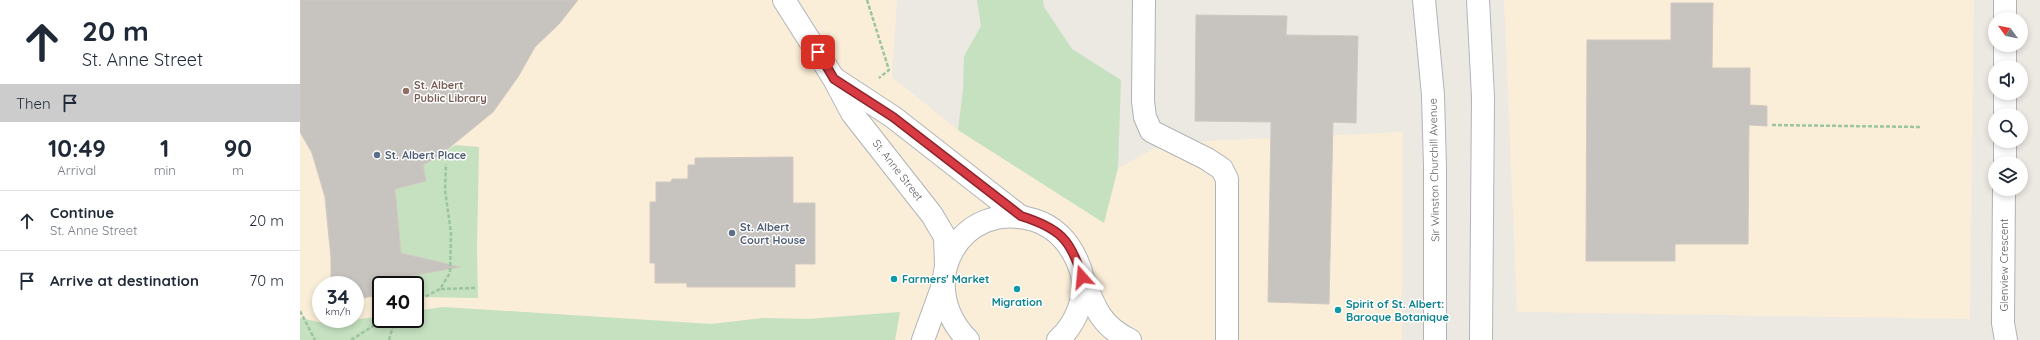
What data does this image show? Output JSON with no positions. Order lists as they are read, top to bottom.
{
  "streets": {
    "street": ["St. Anne Street", "Sir Winston Churchill Avenue", "Glenview Crescent"]
  },
  "places": [
    "St. Albert Public Library",
    "St. Albert Place",
    "St. Albert Court House",
    "Farmers' Market",
    "Migration",
    "Spirit of St. Albert: Baroque Botanique"
  ],
  "north": "top left",
  "page": {
    "turn": ["20 m", "St. Anne Street"],
    "then": "Then",
    "eta": [
      "10:49",
      "Arrival",
      "1",
      "min",
      "90",
      "m"
    ],
    "list": [
      {
        "name": "Continue",
        "note": "St. Anne Street",
        "value": "20 m"
      },
      {
        "name": "Arrive at destination",
        "value": "70 m"
      }
    ],
    "speed": "34 km/h",
    "limit": "40"
  }
}
